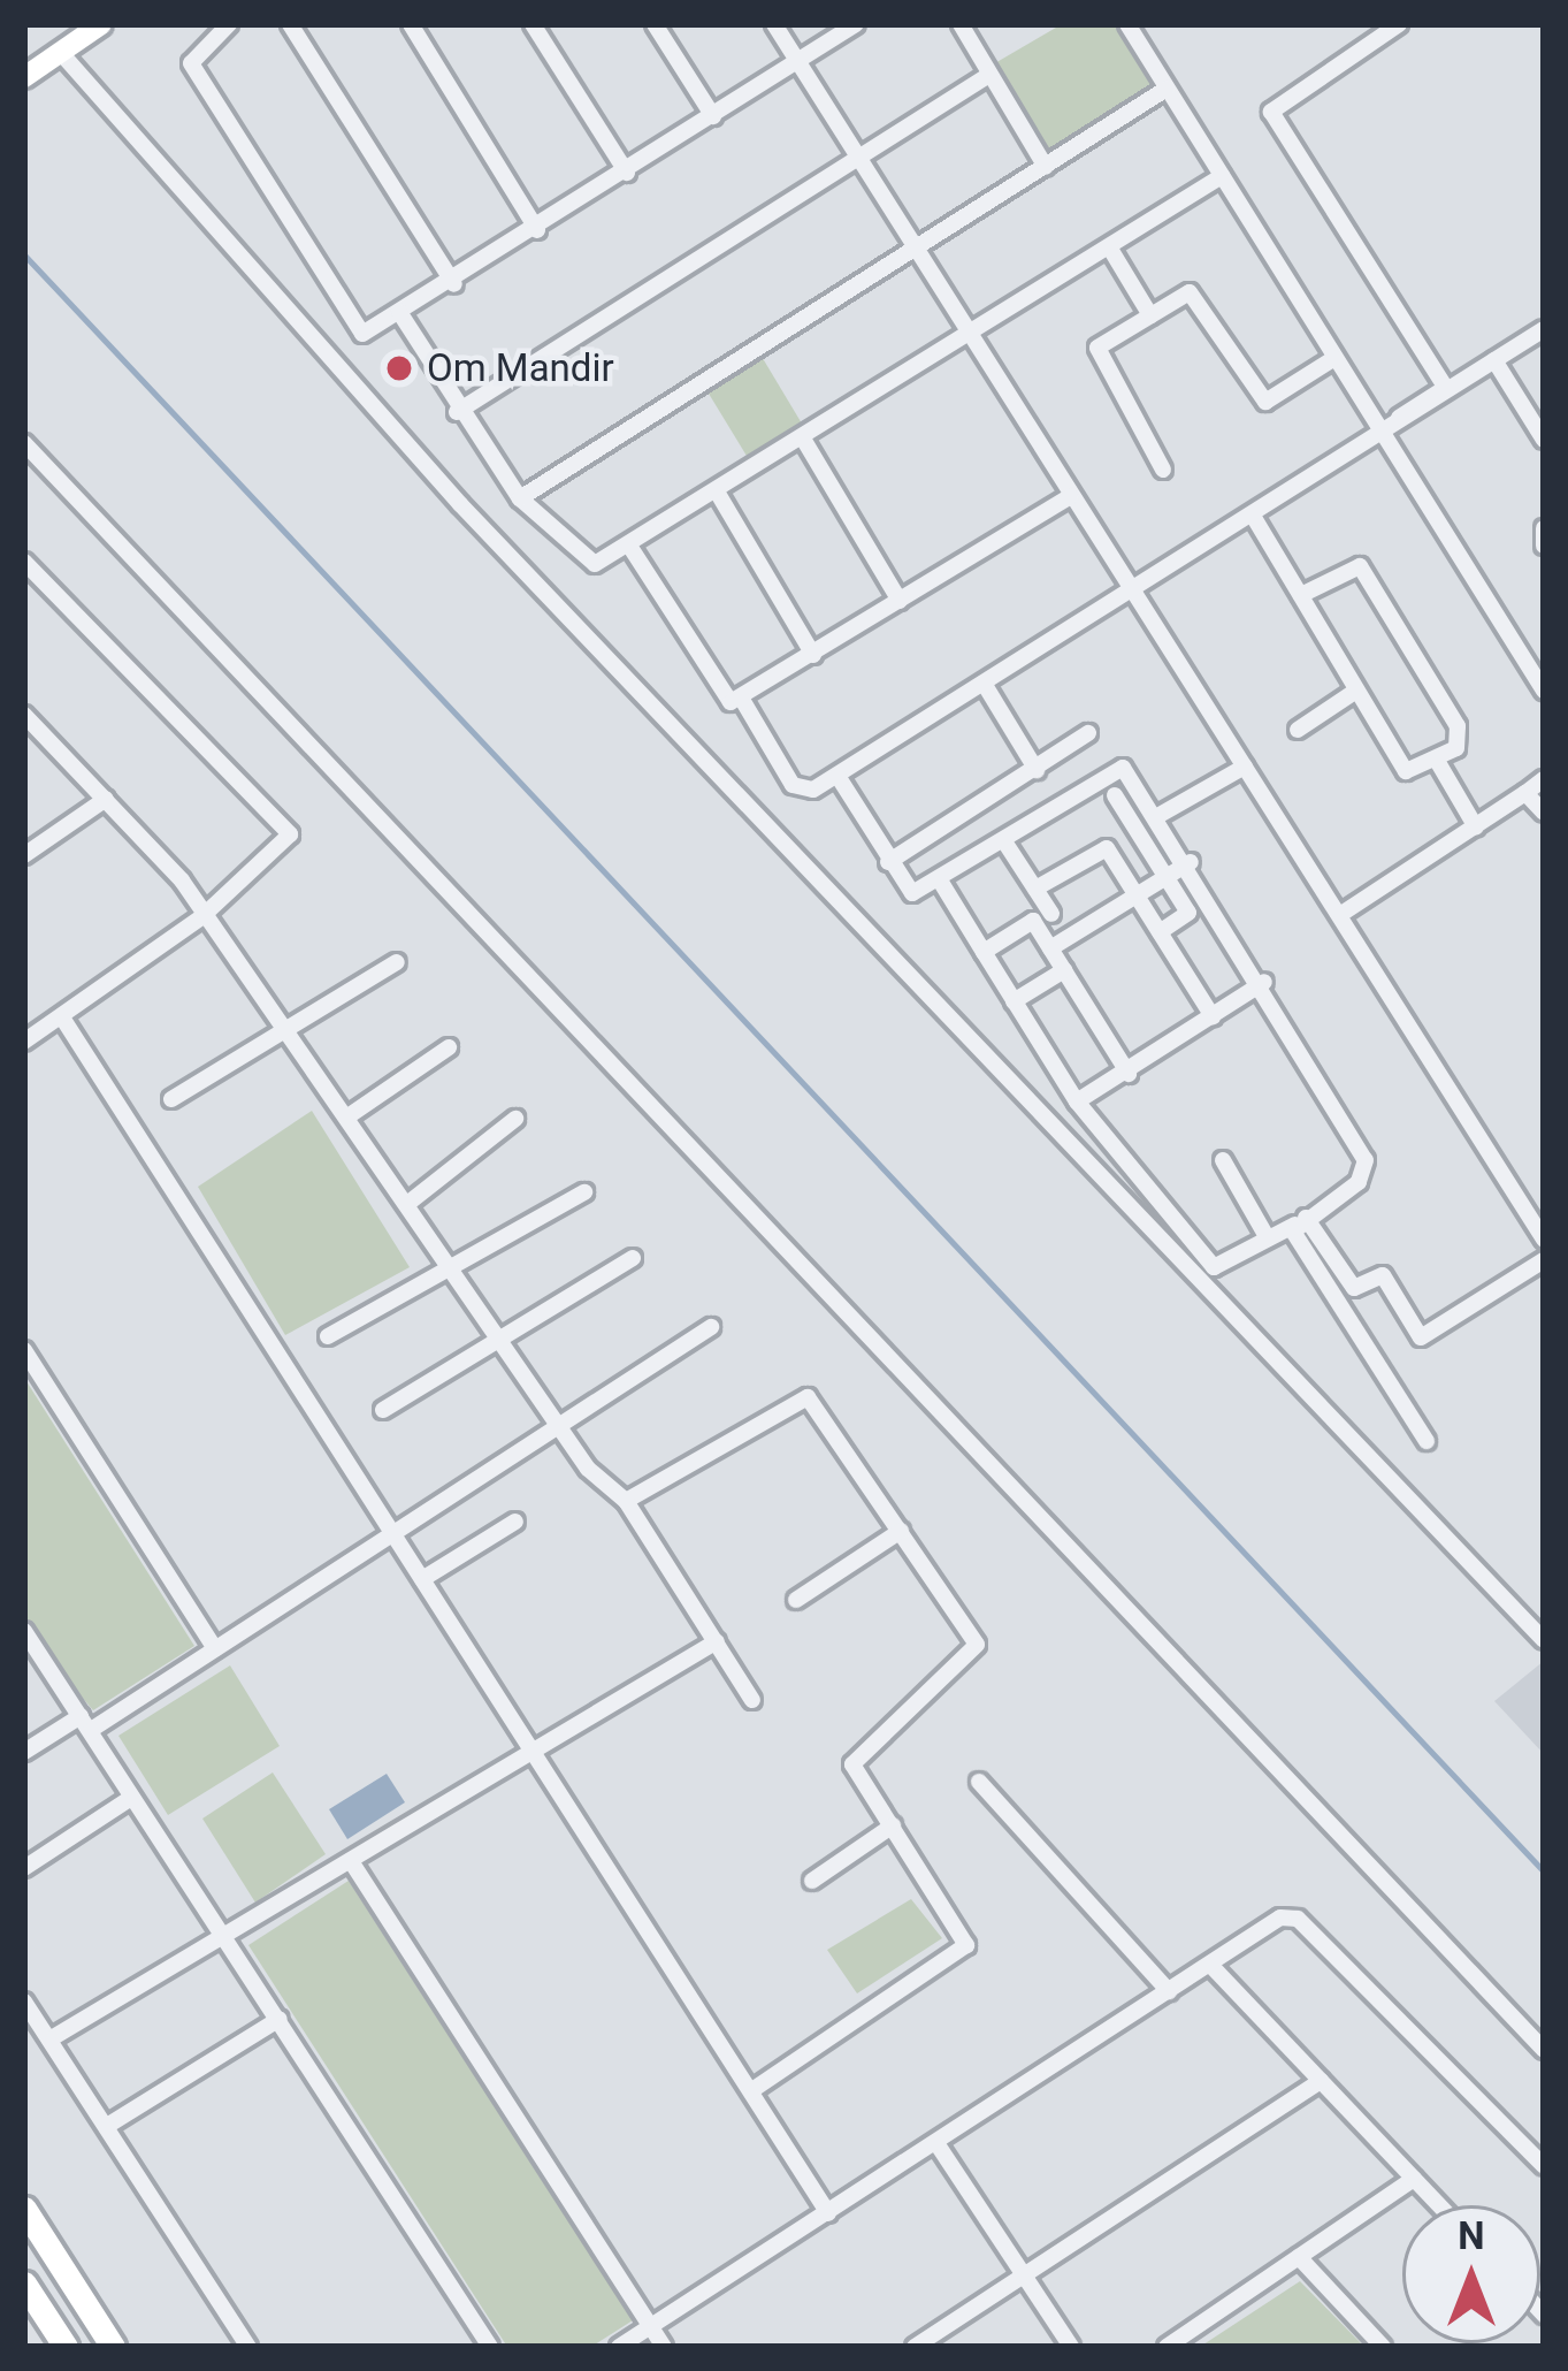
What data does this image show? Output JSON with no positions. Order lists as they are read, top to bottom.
{
  "places": ["Om Mandir"],
  "north": "top"
}
